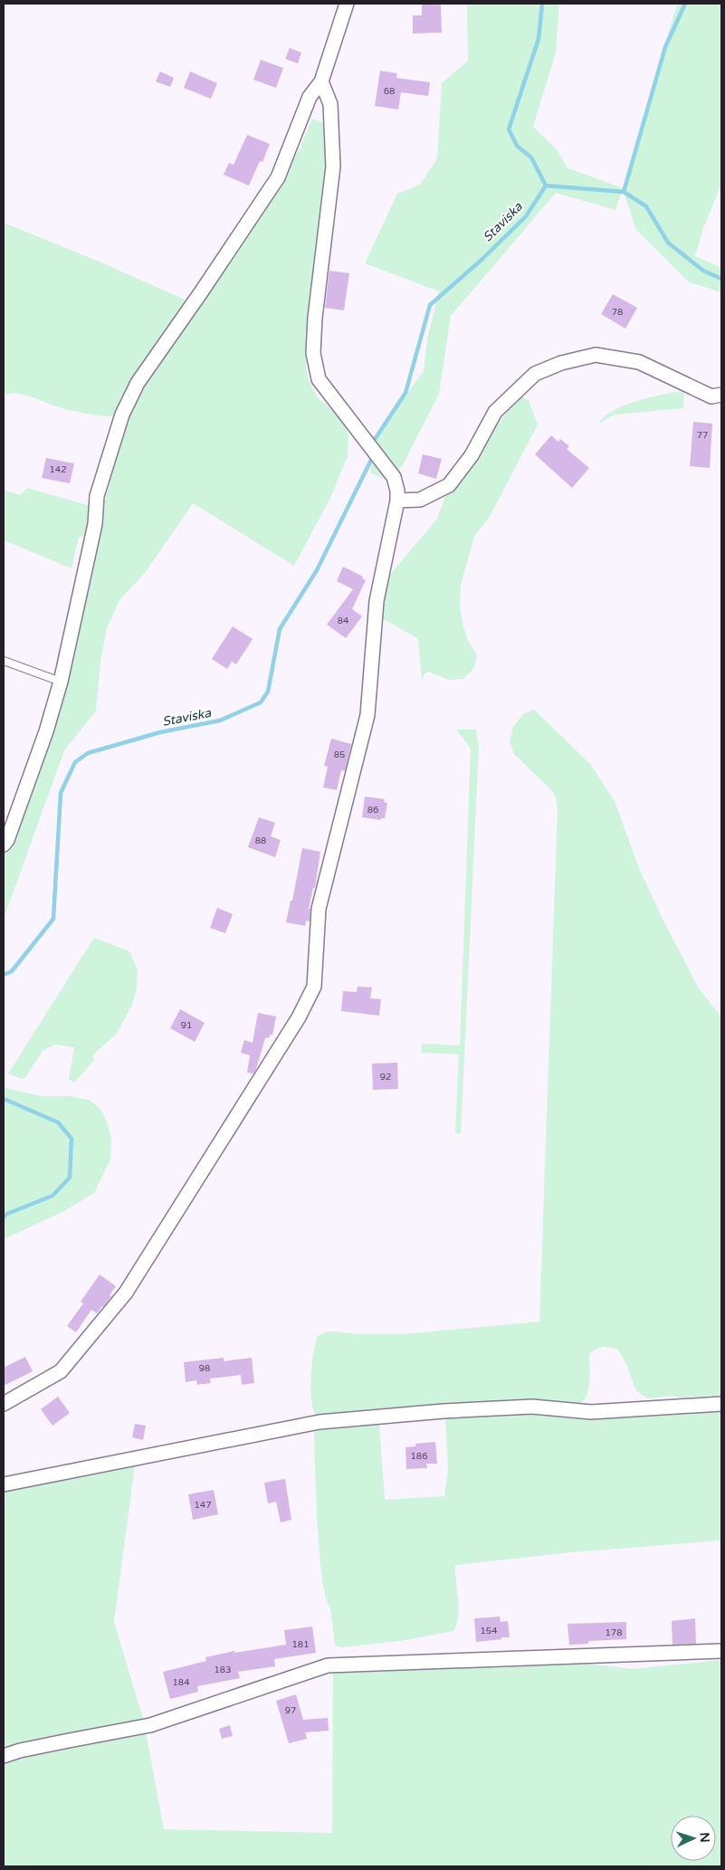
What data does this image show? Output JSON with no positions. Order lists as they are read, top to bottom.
{
  "water": ["Staviska"],
  "house_numbers": [
    "68",
    "78",
    "77",
    "142",
    "84",
    "85",
    "86",
    "88",
    "91",
    "92",
    "98",
    "186",
    "147",
    "154",
    "178",
    "181",
    "183",
    "184",
    "97"
  ],
  "north": "right"
}
